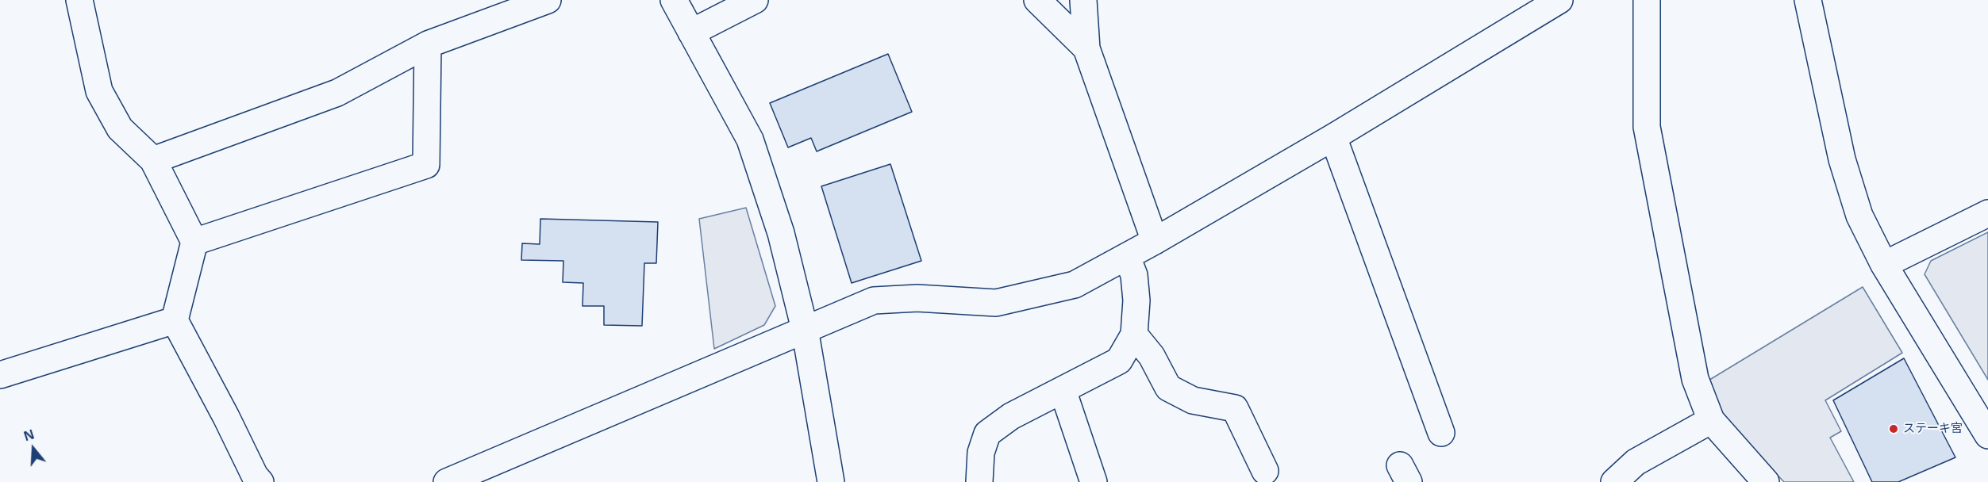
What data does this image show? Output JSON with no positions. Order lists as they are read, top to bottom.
{
  "places": ["ステーキ宮"],
  "north": "top"
}
